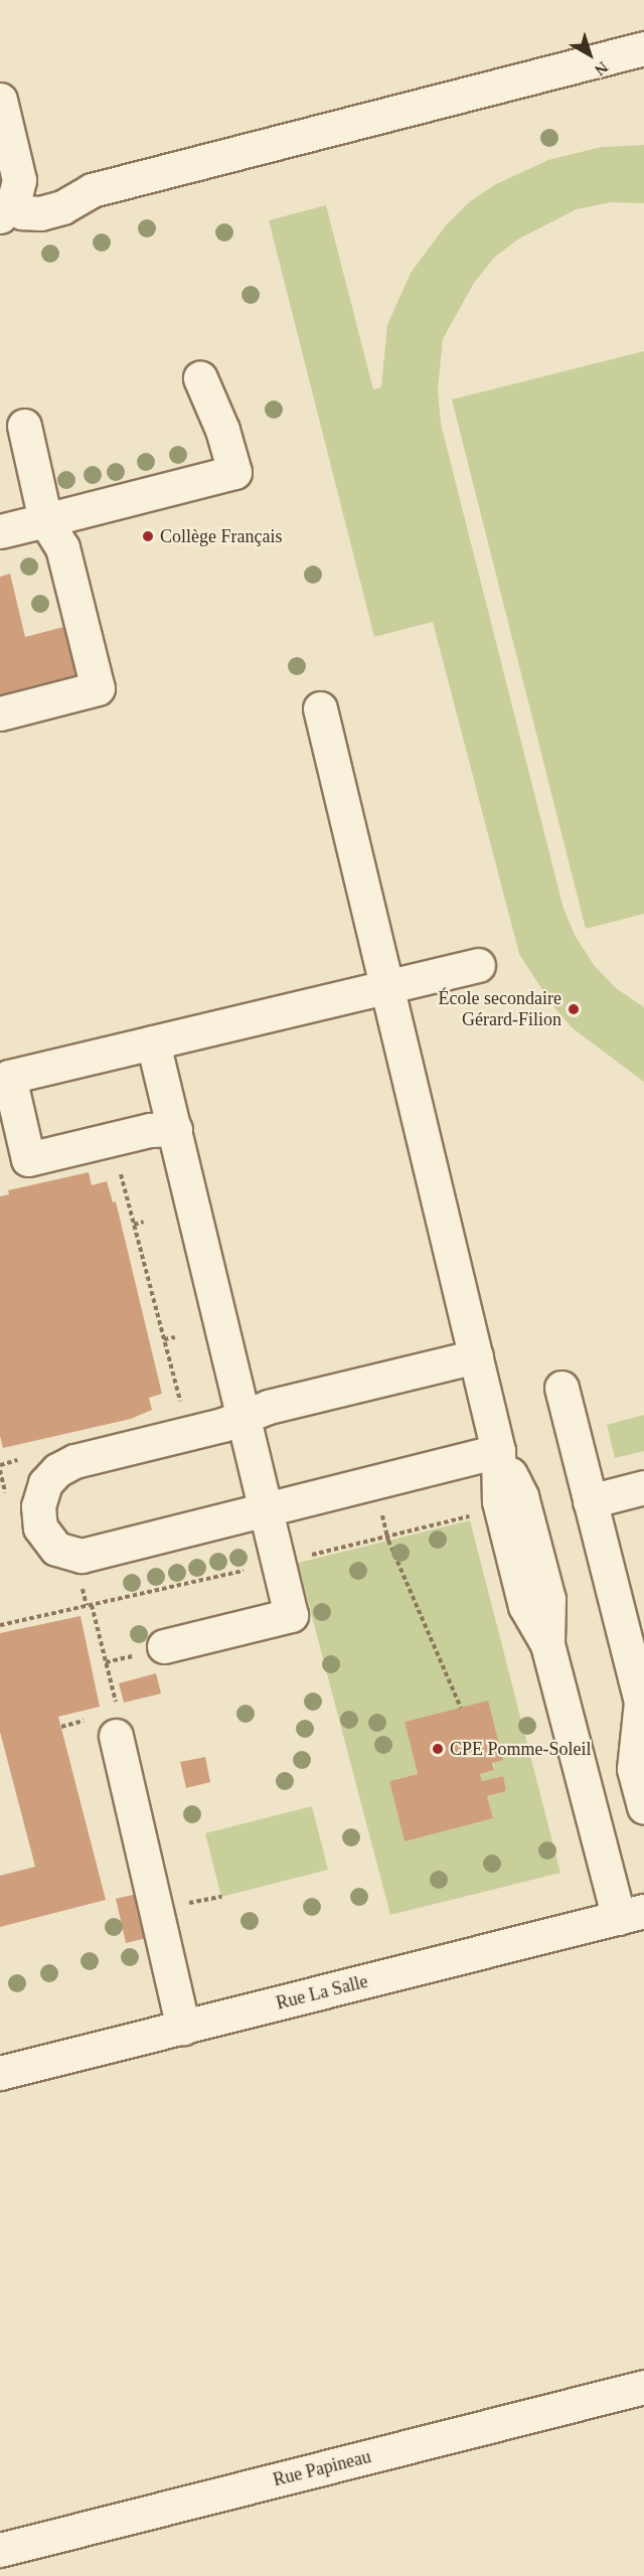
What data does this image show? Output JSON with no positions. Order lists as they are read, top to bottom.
{
  "streets": {
    "street": ["Rue La Salle", "Rue Papineau"]
  },
  "places": ["Collège Français", "École secondaire Gérard-Filion", "CPE Pomme-Soleil"],
  "north": "bottom right"
}
